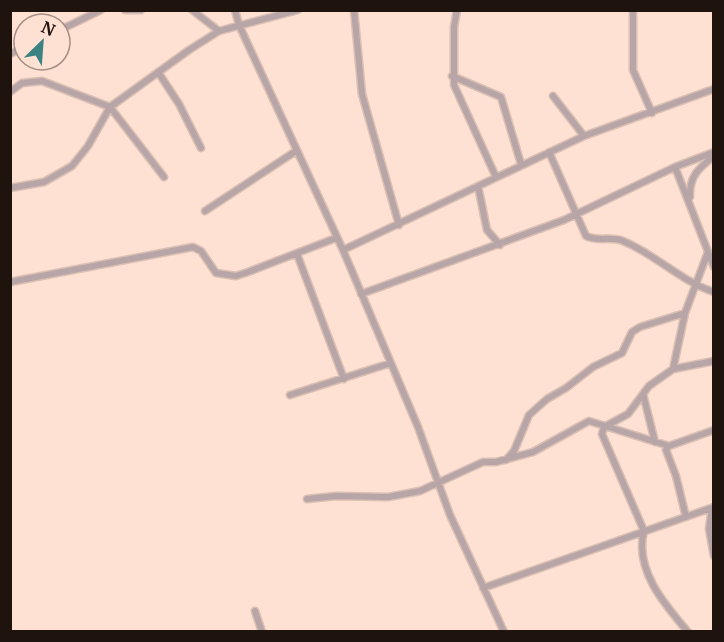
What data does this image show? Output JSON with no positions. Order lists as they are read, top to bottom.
{
  "north": "top right"
}
